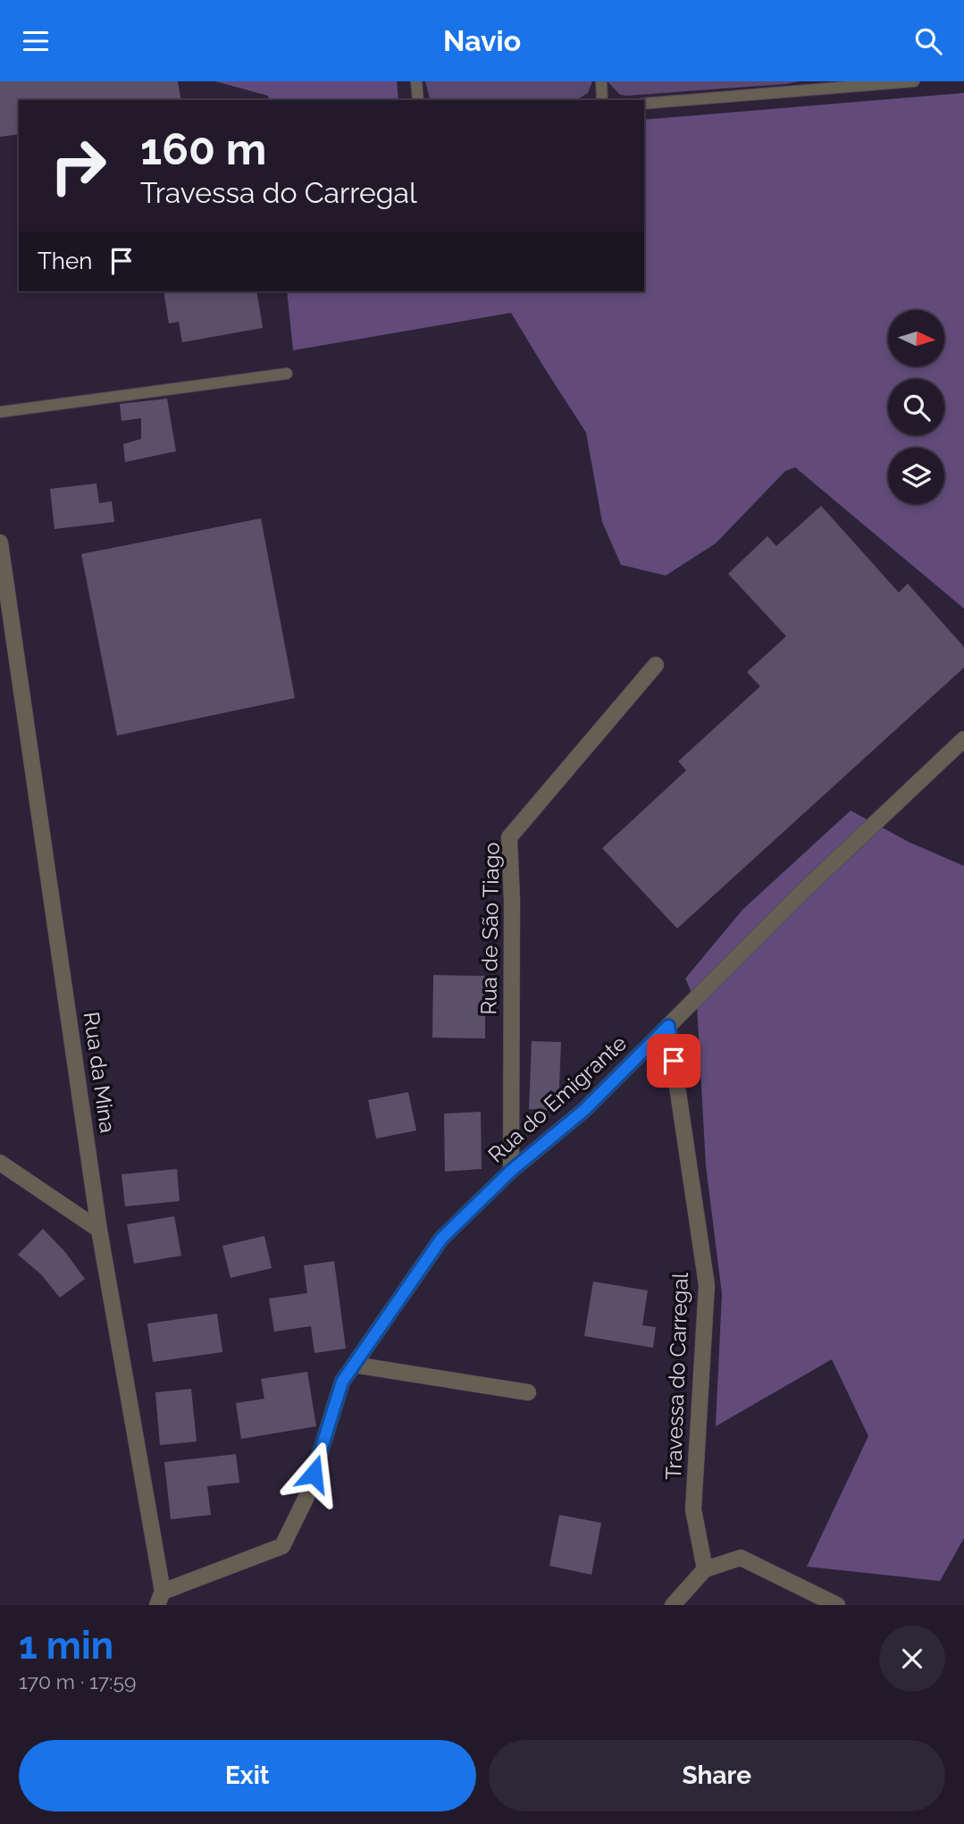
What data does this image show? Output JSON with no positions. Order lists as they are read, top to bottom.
{
  "streets": {
    "street": [
      "Rua de São Tiago",
      "Rua da Mina",
      "Rua do Emigrante",
      "Travessa do Carregal"
    ]
  },
  "crossings": [
    ["Rua de São Tiago", "Rua do Emigrante"],
    ["Rua da Mina", "Rua do Emigrante"],
    ["Rua do Emigrante", "Travessa do Carregal"]
  ],
  "north": "right",
  "page": {
    "header": "Navio",
    "turn": ["160 m", "Travessa do Carregal"],
    "then": "Then",
    "heading": ["1 min", "170 m · 17:59"],
    "buttons": ["Exit", "Share"]
  }
}
